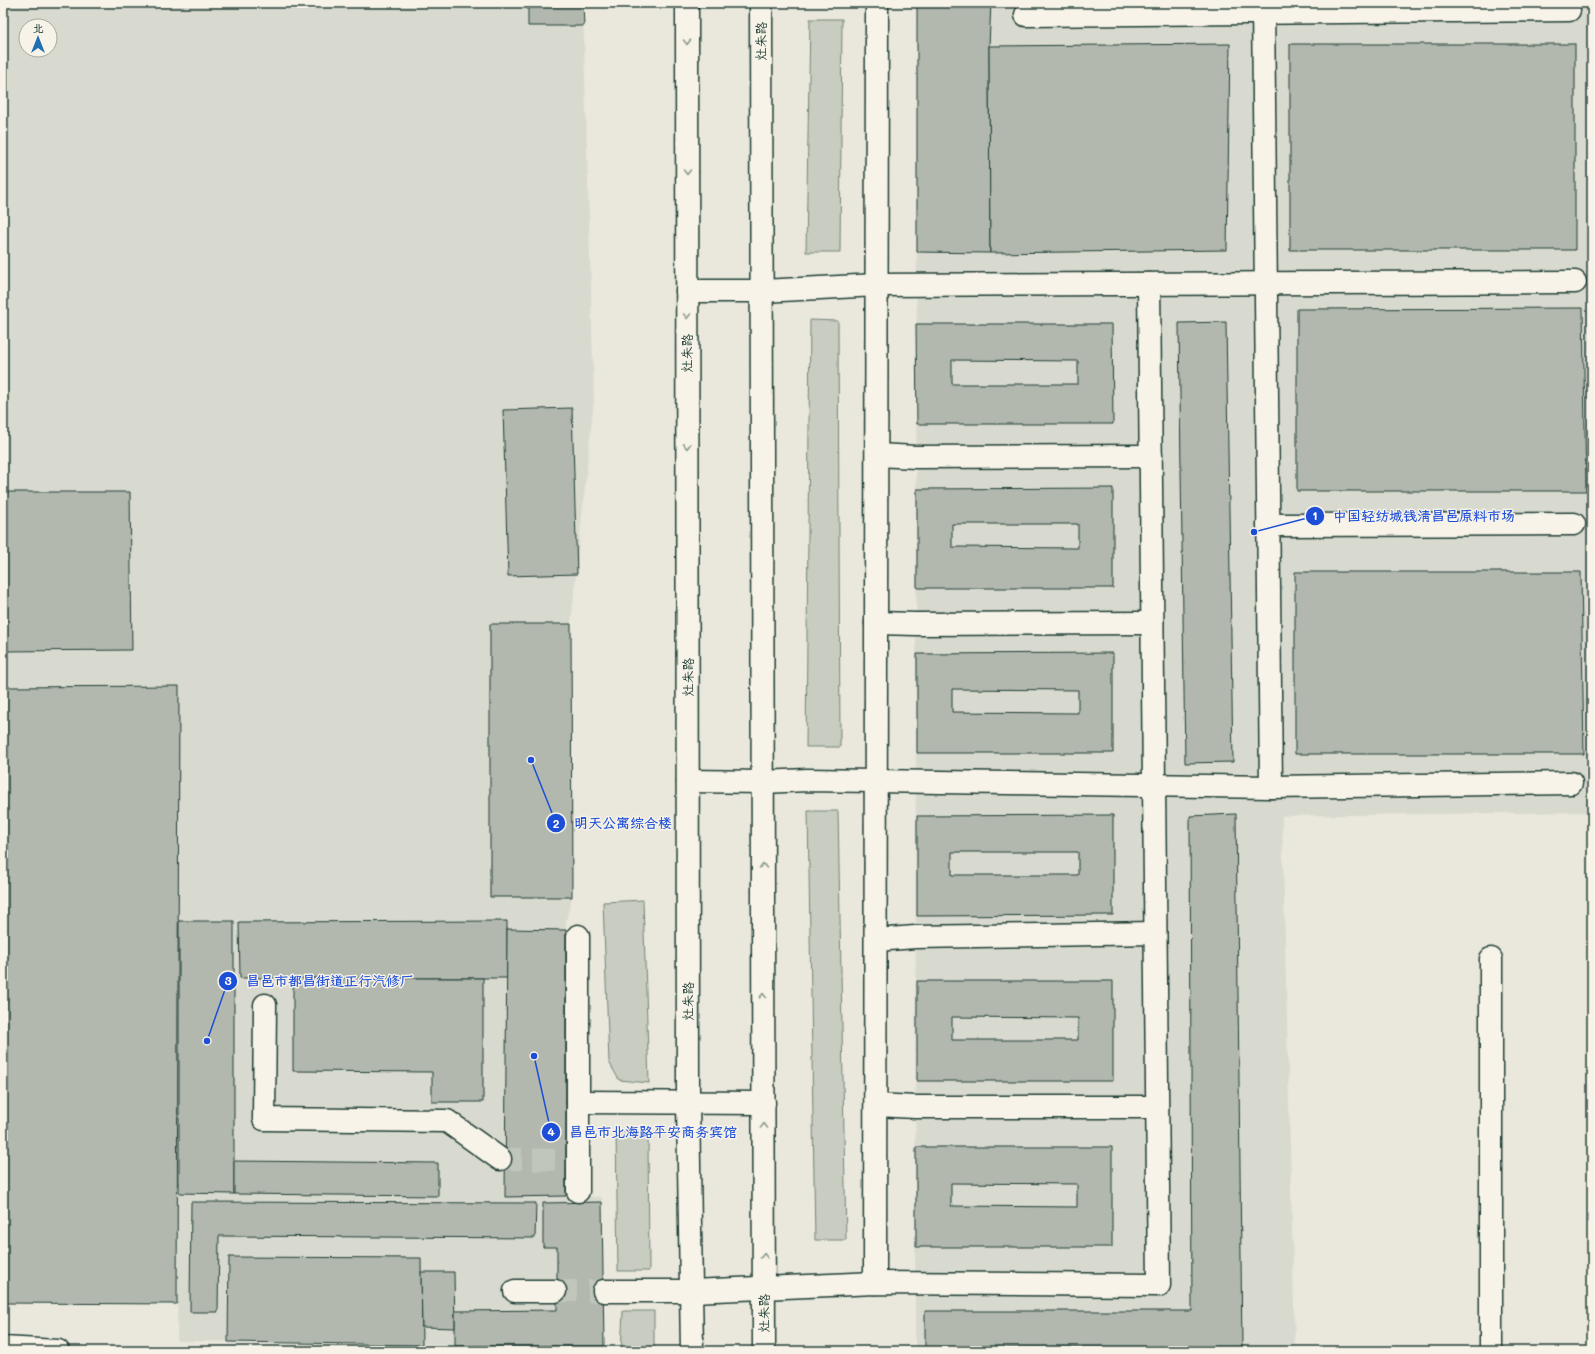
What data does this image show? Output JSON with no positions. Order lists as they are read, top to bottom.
{
  "streets": {
    "main road": ["灶朱路"]
  },
  "places": [
    "中国轻纺城钱清昌邑原料市场",
    "明天公寓综合楼",
    "昌邑市都昌街道正行汽修厂",
    "昌邑市北海路平安商务宾馆"
  ],
  "north": "top"
}
